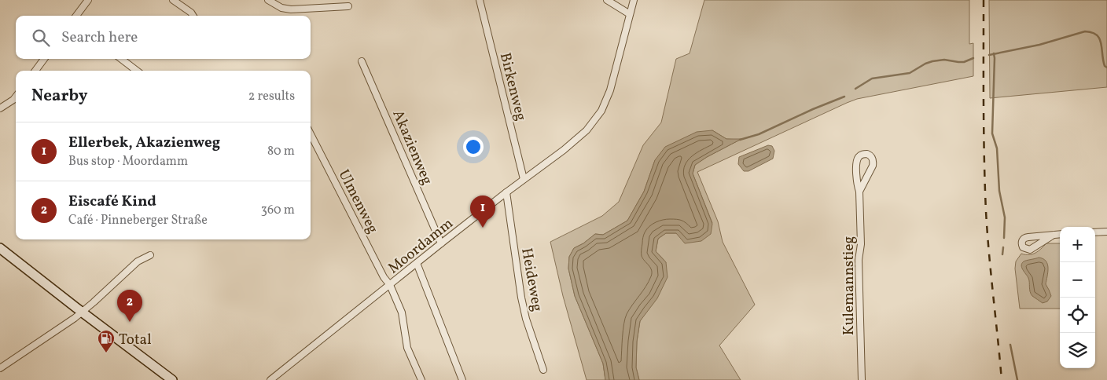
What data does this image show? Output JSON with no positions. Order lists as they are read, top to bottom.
{
  "streets": {
    "street": [
      "Birkenweg",
      "Akazienweg",
      "Ulmenweg",
      "Moordamm",
      "Heideweg",
      "Kulemannstieg"
    ]
  },
  "crossings": [
    ["Birkenweg", "Moordamm"],
    ["Akazienweg", "Moordamm"],
    ["Ulmenweg", "Moordamm"],
    ["Moordamm", "Heideweg"]
  ],
  "places": {
    "fuel station": ["Total"]
  },
  "page": {
    "search": "Search here",
    "heading": ["Nearby", "2 results"],
    "list": [
      {
        "mark": "1",
        "name": "Ellerbek, Akazienweg",
        "note": "Bus stop · Moordamm",
        "value": "80 m"
      },
      {
        "mark": "2",
        "name": "Eiscafé Kind",
        "note": "Café · Pinneberger Straße",
        "value": "360 m"
      }
    ],
    "pins": ["1", "2"],
    "map_buttons": ["+", "−"]
  }
}
